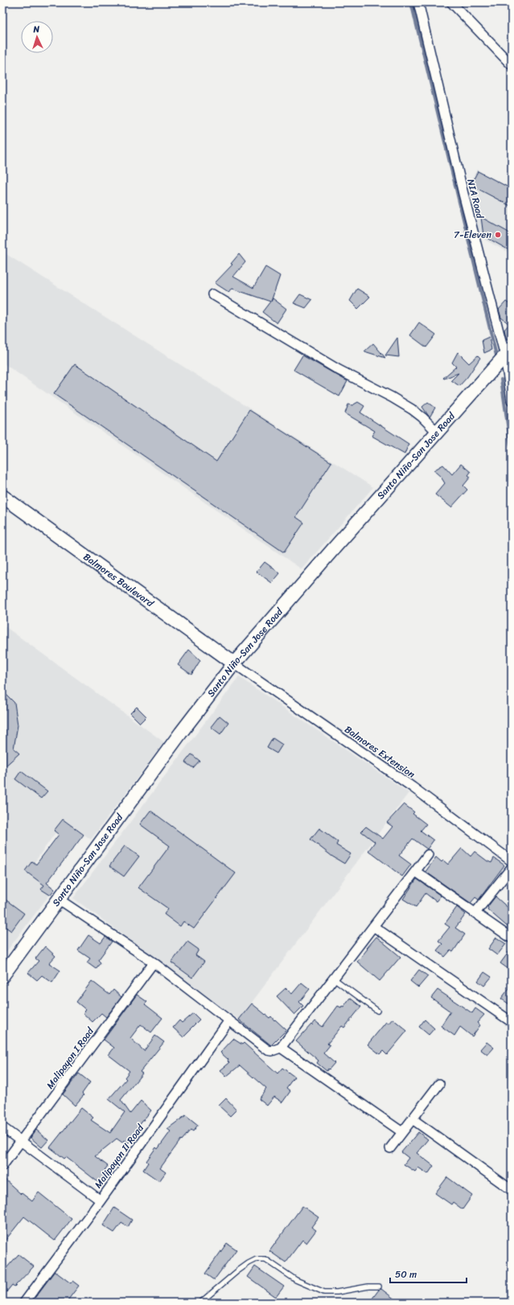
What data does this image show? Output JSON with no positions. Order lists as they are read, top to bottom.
{
  "streets": {
    "main road": ["Santo Niño-San Jose Road", "Balmores Boulevard"],
    "street": [
      "NIA Road",
      "Balmores Extension",
      "Malipayon I Road",
      "Malipayon II Road"
    ]
  },
  "crossings": [
    ["NIA Road", "Santo Niño-San Jose Road"],
    ["Santo Niño-San Jose Road", "Balmores Boulevard"],
    ["Santo Niño-San Jose Road", "Balmores Extension"],
    ["Balmores Boulevard", "Balmores Extension"]
  ],
  "places": ["7-Eleven"],
  "scale_bar": "50 m",
  "north": "top"
}
